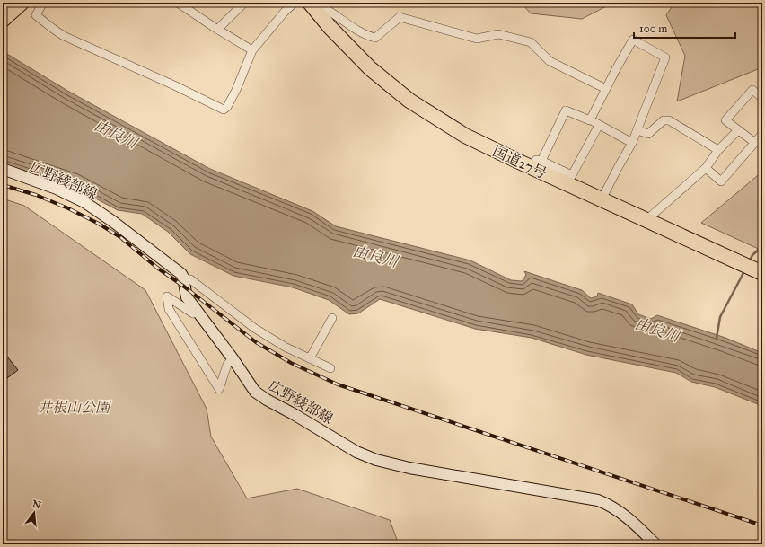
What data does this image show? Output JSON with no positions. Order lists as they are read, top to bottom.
{
  "streets": {
    "highway": ["国道27号"],
    "main road": ["広野綾部線"]
  },
  "water": ["由良川"],
  "parks": ["井根山公園"],
  "scale_bar": "100 m",
  "north": "top"
}
